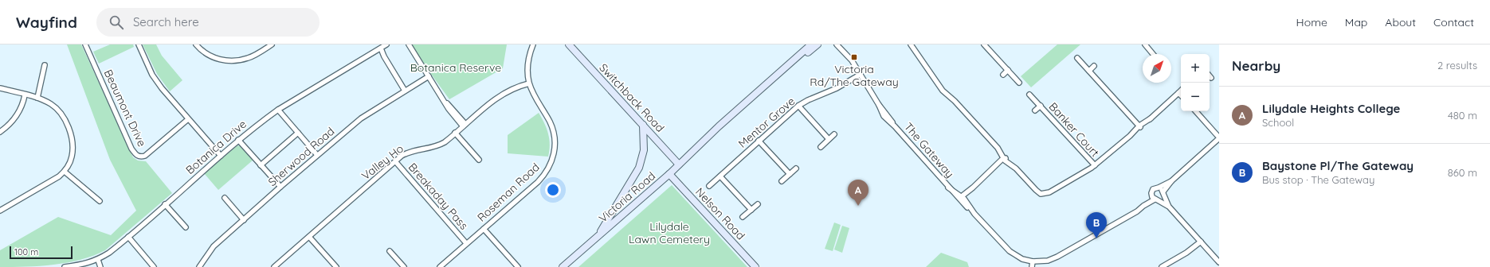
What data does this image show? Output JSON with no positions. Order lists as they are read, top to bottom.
{
  "streets": {
    "main road": ["Switchback Road", "Victoria Road", "Nelson Road"],
    "street": [
      "Beaumont Drive",
      "Mentor Grove",
      "Banker Court",
      "Botanica Drive",
      "The Gateway",
      "Sherwood Road",
      "Valley Ho",
      "Roseman Road",
      "Breakaday Pass"
    ]
  },
  "crossings": [
    ["Switchback Road", "Victoria Road"],
    ["Mentor Grove", "The Gateway"],
    ["Valley Ho", "Roseman Road"],
    ["Valley Ho", "Breakaday Pass"],
    ["Roseman Road", "Breakaday Pass"],
    ["Victoria Road", "Nelson Road"]
  ],
  "parks": ["Botanica Reserve", "Lilydale Lawn Cemetery"],
  "places": {
    "transit": ["Victoria Rd/The Gateway"]
  },
  "scale_bar": "100 m",
  "north": "top right",
  "page": {
    "header": "Wayfind",
    "search": "Search here",
    "nav": [
      "Home",
      "Map",
      "About",
      "Contact"
    ],
    "heading": ["Nearby", "2 results"],
    "map_buttons": ["+", "−"],
    "list": [
      {
        "mark": "A",
        "name": "Lilydale Heights College",
        "note": "School",
        "value": "480 m"
      },
      {
        "mark": "B",
        "name": "Baystone Pl/The Gateway",
        "note": "Bus stop · The Gateway",
        "value": "860 m"
      }
    ],
    "pins": ["A", "B"],
    "scale": "100 m"
  }
}
